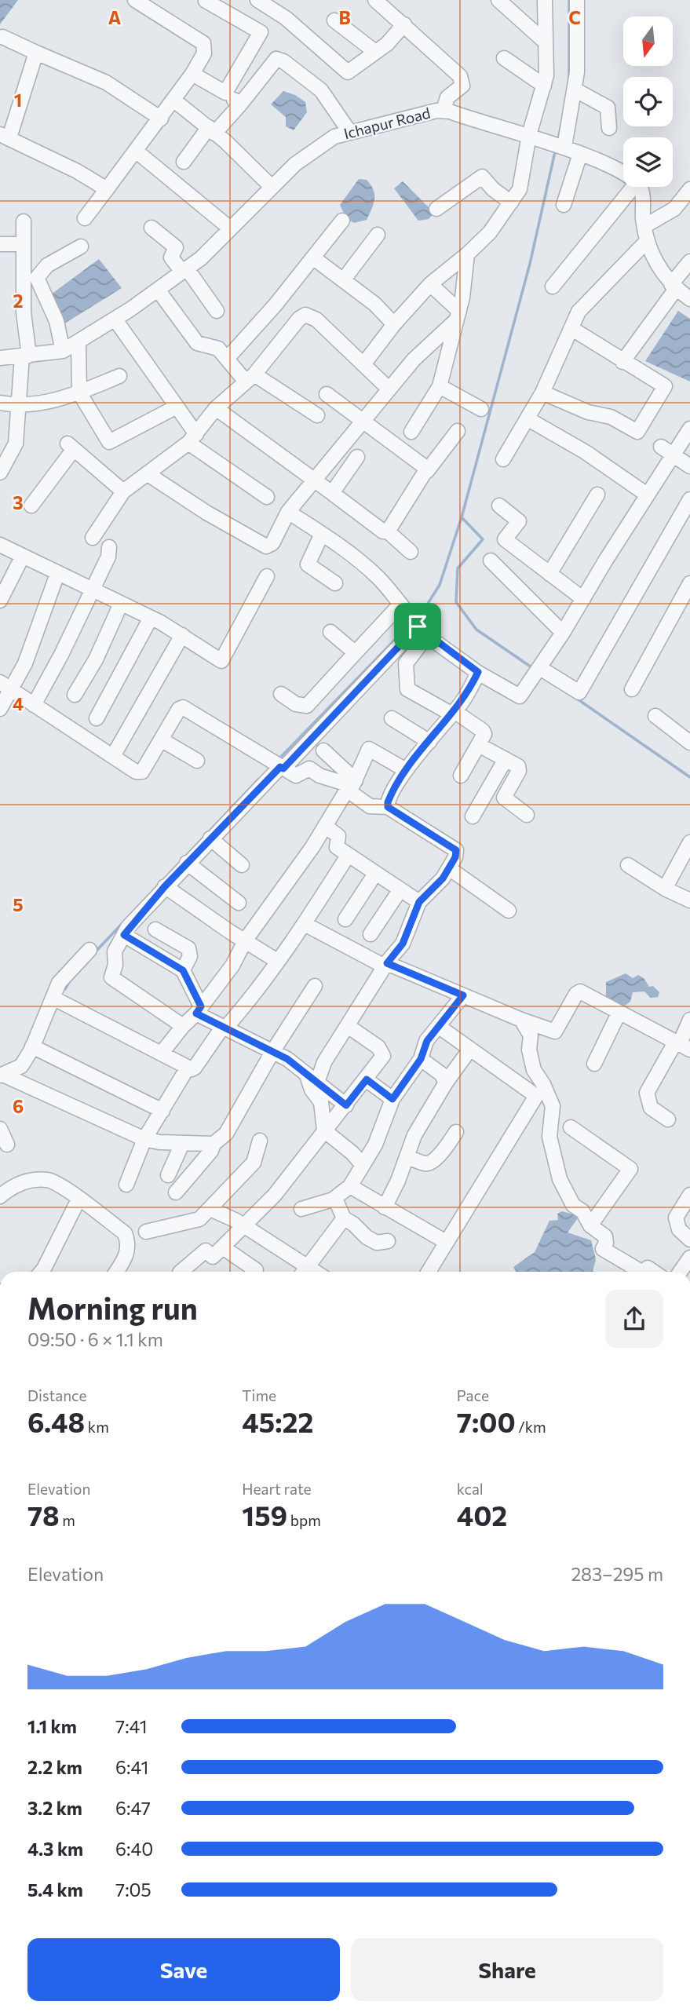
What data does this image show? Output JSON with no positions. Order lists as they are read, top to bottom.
{
  "streets": {
    "street": ["Ichapur Road"]
  },
  "north": "bottom",
  "page": {
    "heading": ["Morning run", "09:50 · 6 × 1.1 km"],
    "stats": [
      ["Distance", "6.48 km"],
      ["Time", "45:22"],
      ["Pace", "7:00 /km"],
      ["Elevation", "78 m"],
      ["Heart rate", "159 bpm"],
      ["kcal", "402"]
    ],
    "chart": ["Elevation", "283–295 m"],
    "list": [
      {
        "name": "1.1 km",
        "note": "7:41"
      },
      {
        "name": "2.2 km",
        "note": "6:41"
      },
      {
        "name": "3.2 km",
        "note": "6:47"
      },
      {
        "name": "4.3 km",
        "note": "6:40"
      },
      {
        "name": "5.4 km",
        "note": "7:05"
      }
    ],
    "buttons": ["Save", "Share"]
  },
  "grid": {
    "columns": ["A", "B", "C"],
    "rows": [
      "1",
      "2",
      "3",
      "4",
      "5",
      "6"
    ]
  }
}
